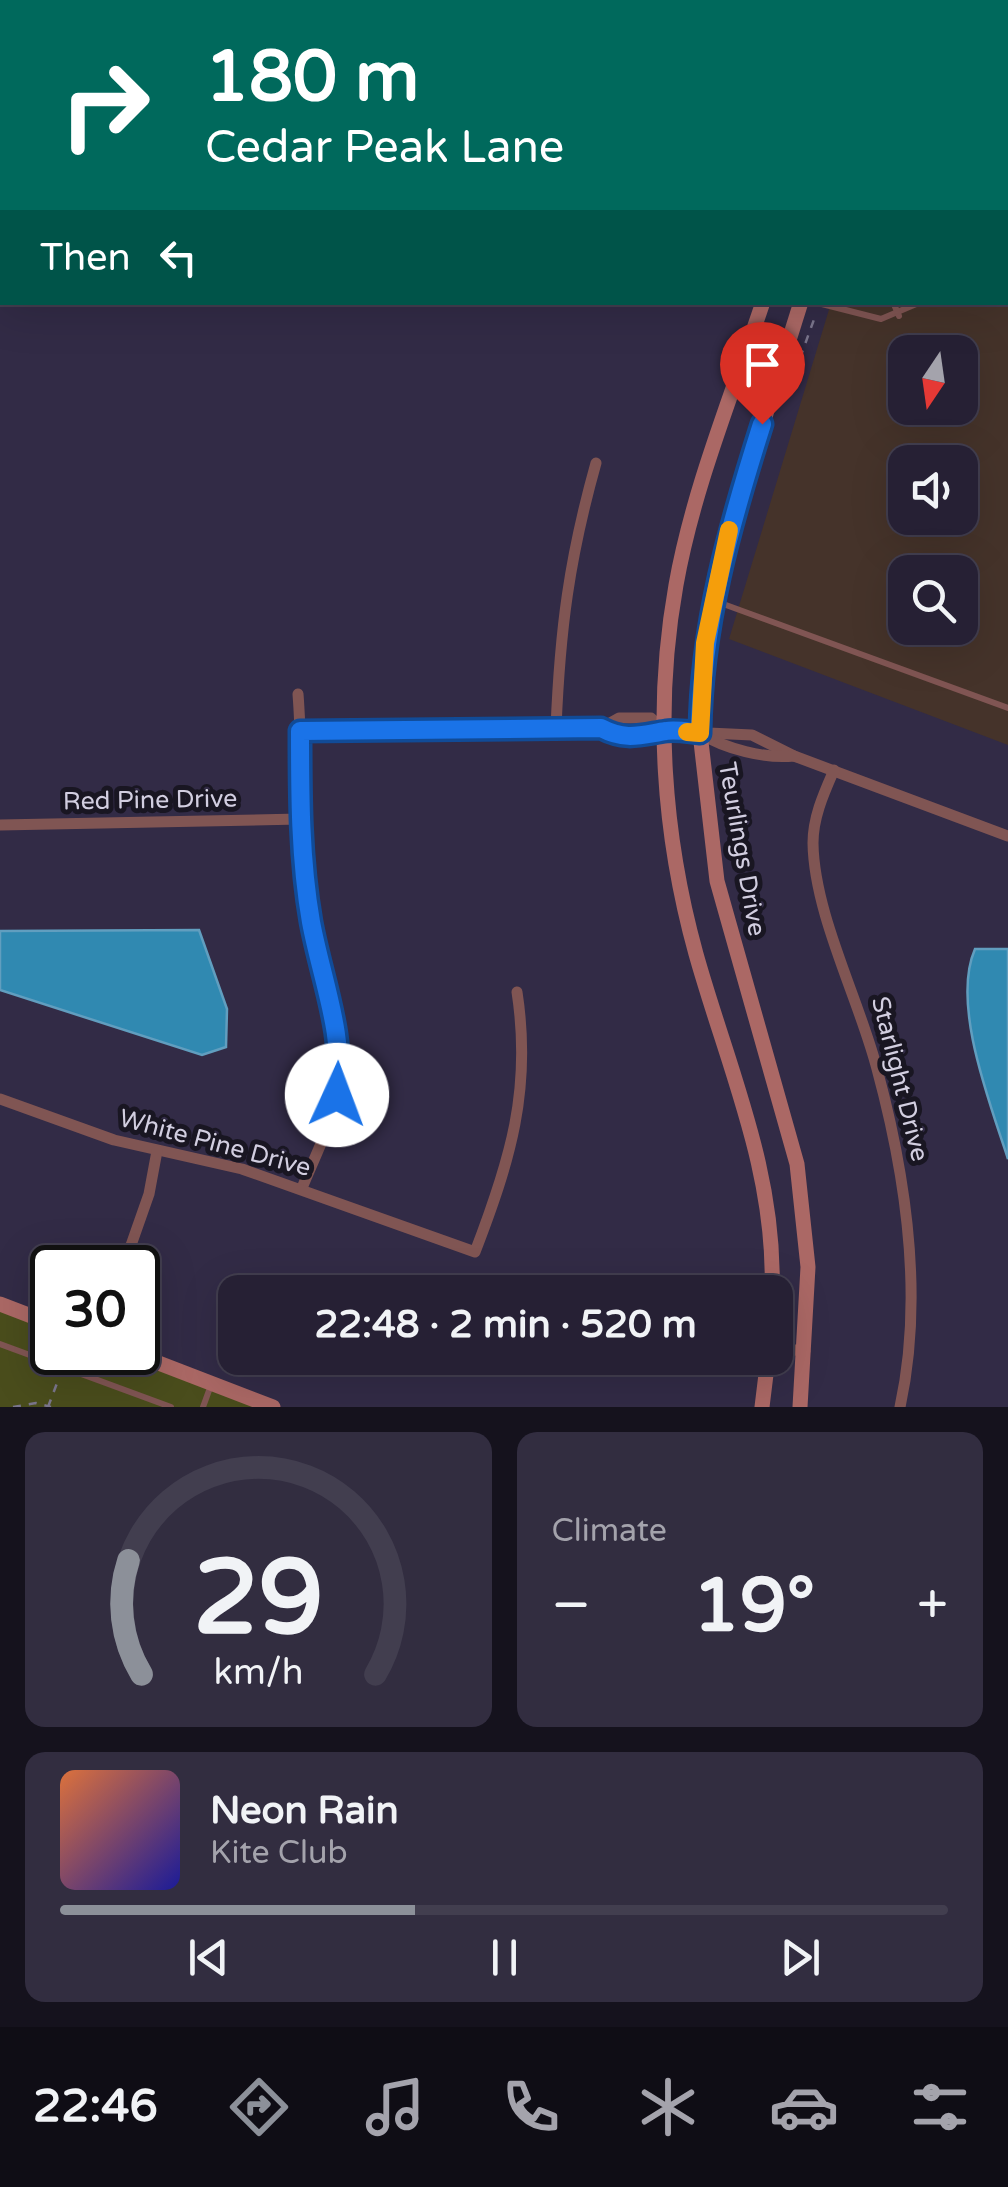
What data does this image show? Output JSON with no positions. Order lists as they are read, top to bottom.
{
  "streets": {
    "street": [
      "Red Pine Drive",
      "Teurlings Drive",
      "Starlight Drive",
      "White Pine Drive"
    ]
  },
  "north": "bottom",
  "page": {
    "turn": ["180 m", "Cedar Peak Lane"],
    "then": "Then",
    "limit": "30",
    "trip": "22:48 · 2 min · 520 m",
    "tile": "Climate",
    "heat": ["−", "19°", "+"],
    "song": ["Neon Rain", "Kite Club"],
    "tabs": "22:46",
    "gauge": ["29", "km/h"]
  }
}
